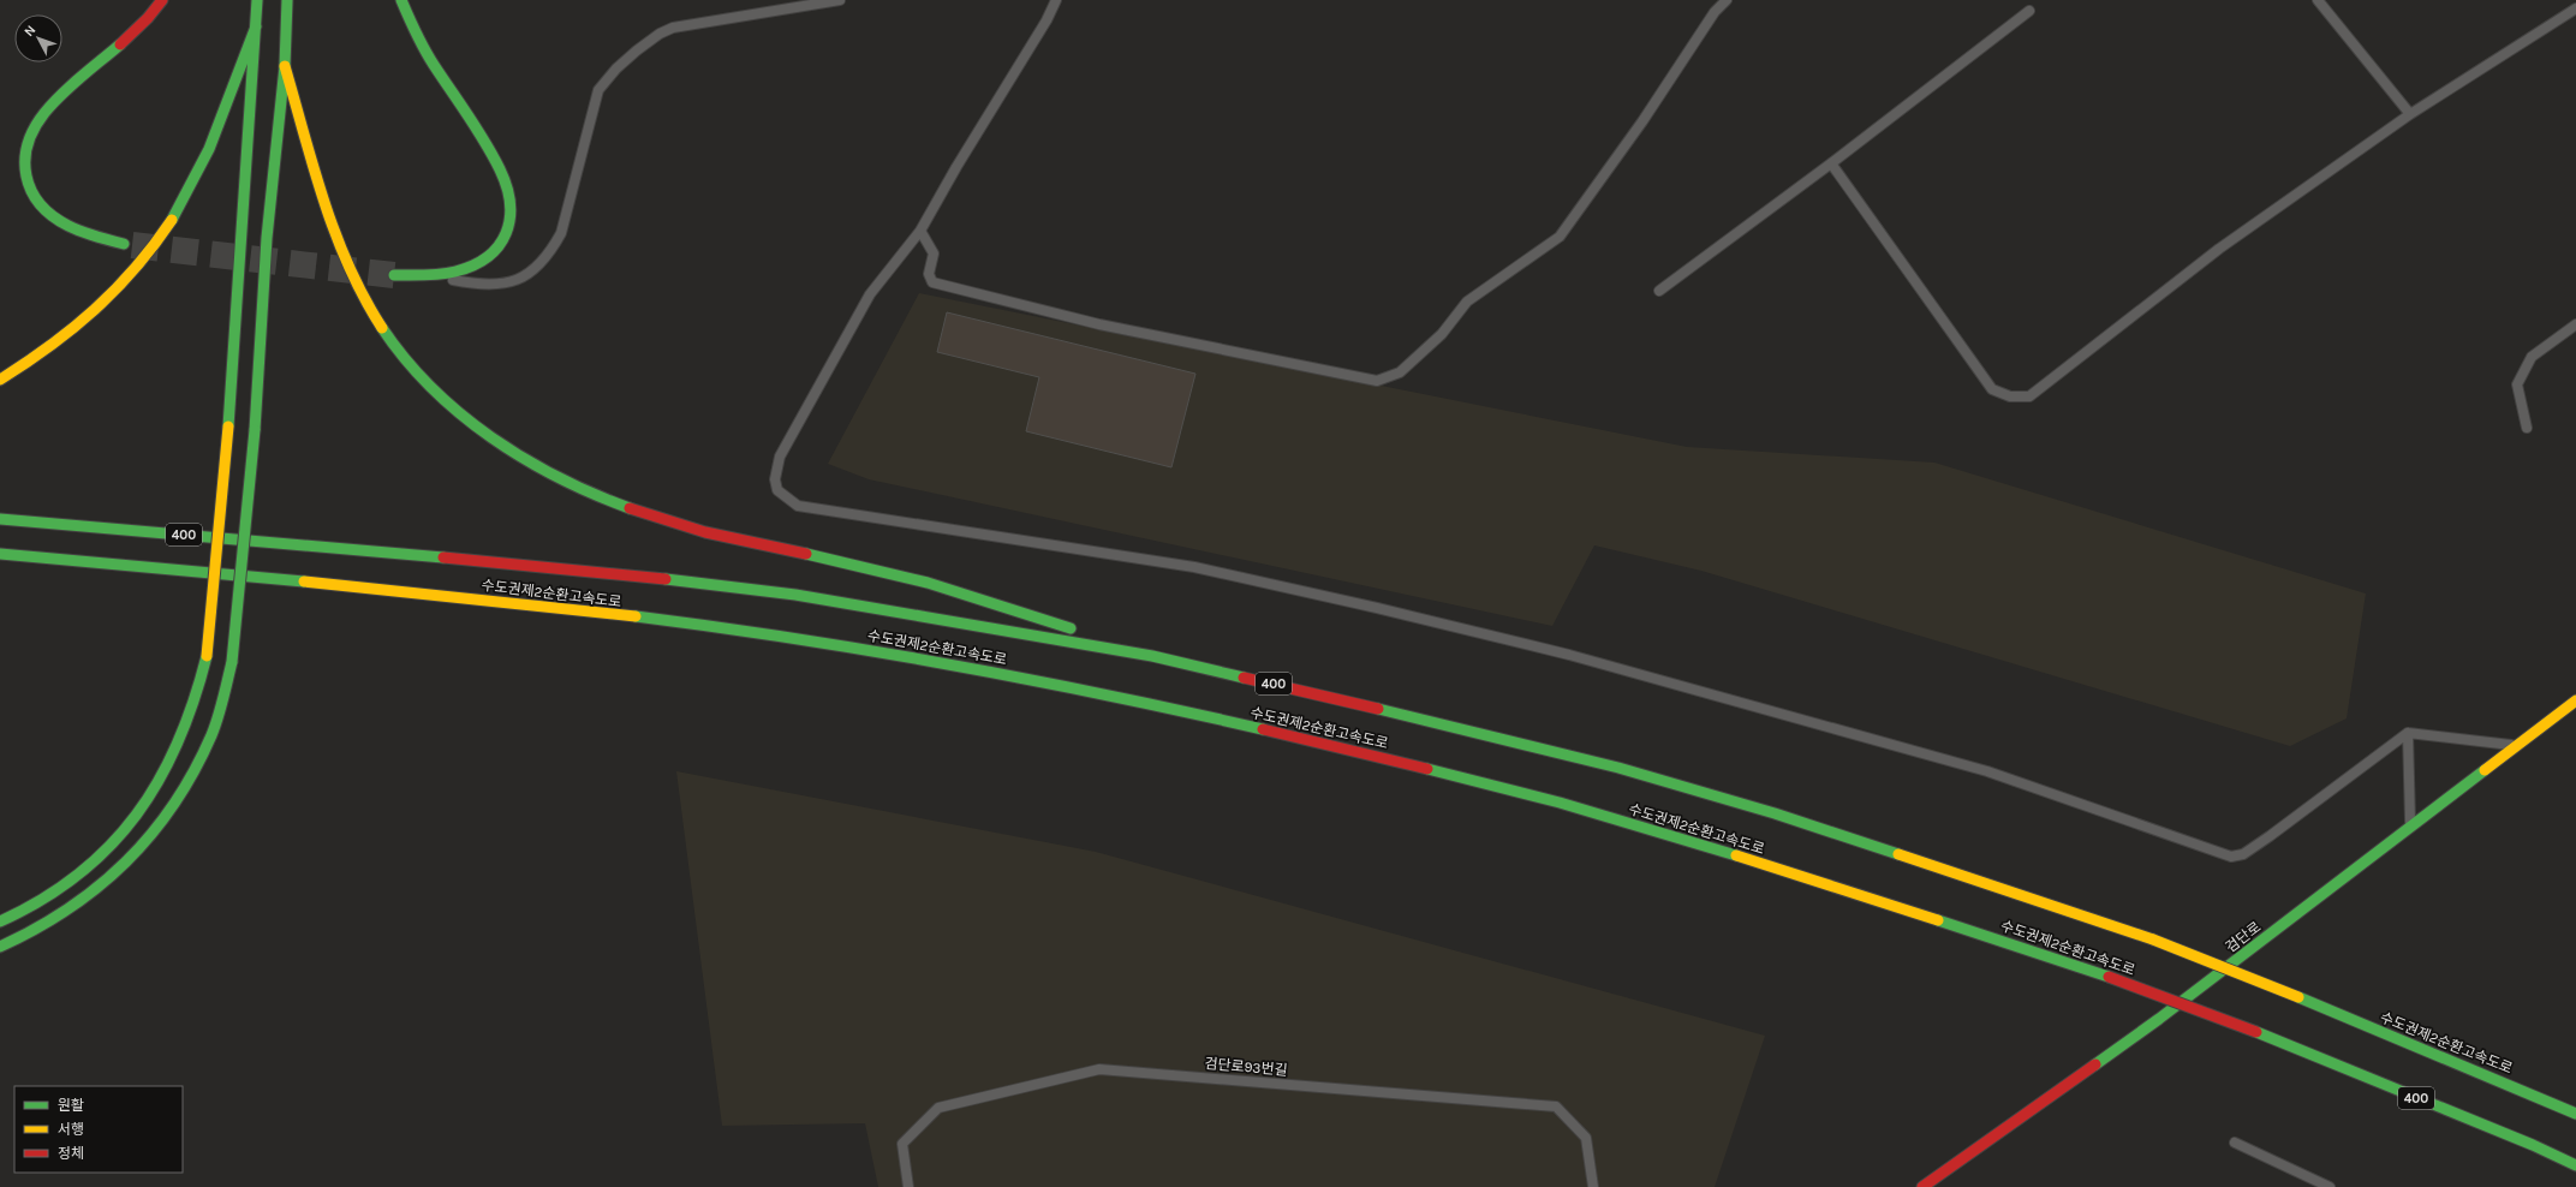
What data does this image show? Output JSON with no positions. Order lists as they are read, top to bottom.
{
  "streets": {
    "main road": ["400", "수도권제2순환고속도로", "검단로"],
    "lane": ["검단로93번길"]
  },
  "legend": ["원활", "서행", "정체"],
  "north": "top left"
}
